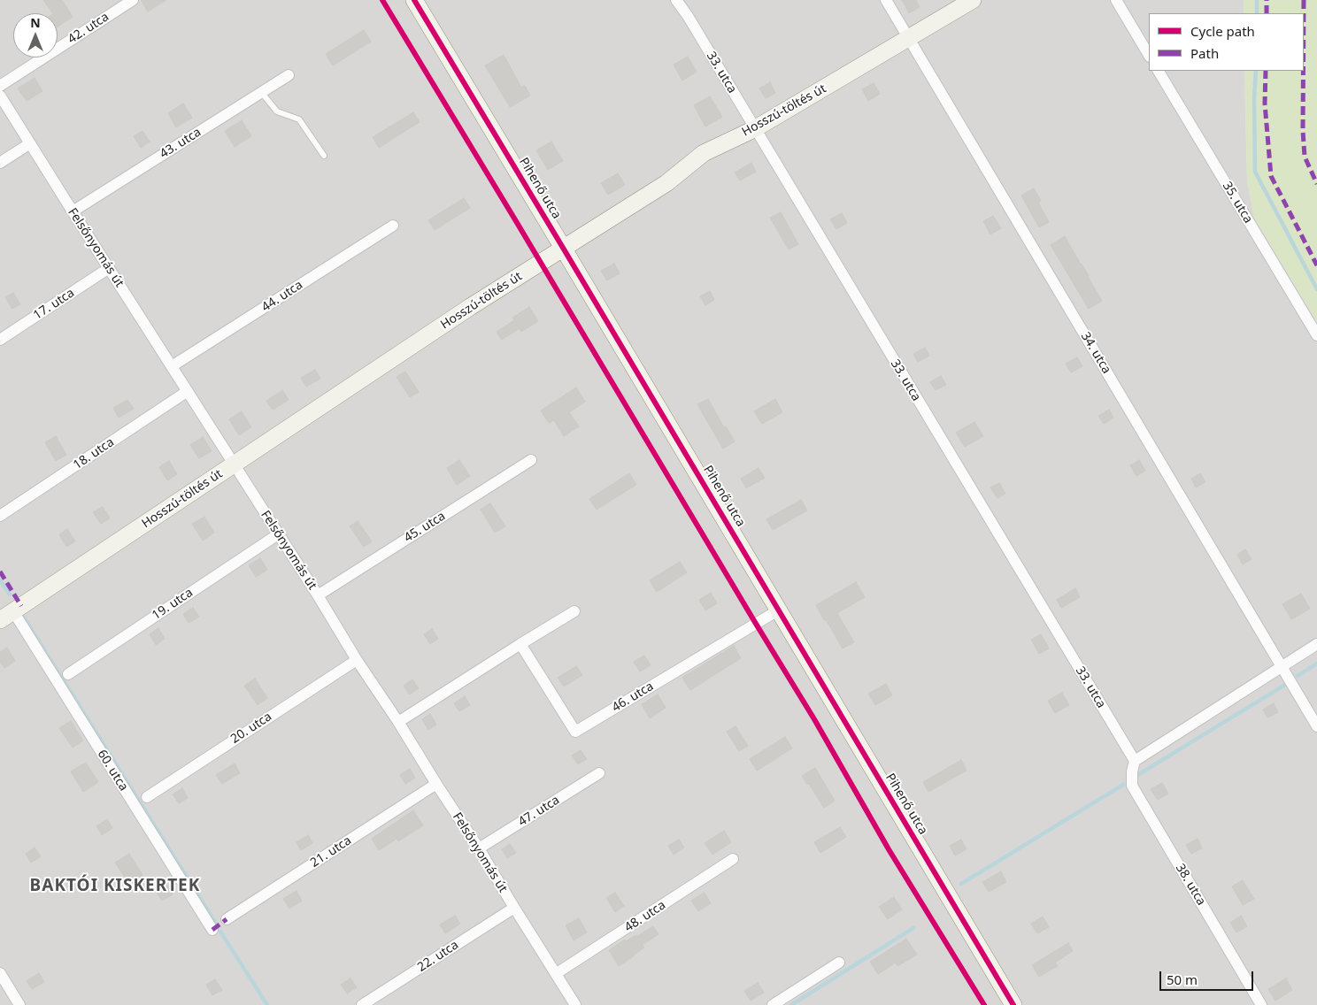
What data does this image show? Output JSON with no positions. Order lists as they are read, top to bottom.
{
  "streets": {
    "street": [
      "42. utca",
      "33. utca",
      "Hosszú-töltés út",
      "43. utca",
      "Pihenő utca",
      "35. utca",
      "Felsőnyomás út",
      "44. utca",
      "17. utca",
      "34. utca",
      "18. utca",
      "45. utca",
      "19. utca",
      "46. utca",
      "20. utca",
      "60. utca",
      "47. utca",
      "21. utca",
      "38. utca",
      "48. utca",
      "22. utca"
    ]
  },
  "crossings": [
    ["33. utca", "Hosszú-töltés út"],
    ["33. utca", "38. utca"],
    ["Hosszú-töltés út", "Pihenő utca"],
    ["Hosszú-töltés út", "Felsőnyomás út"],
    ["Hosszú-töltés út", "34. utca"],
    ["Hosszú-töltés út", "60. utca"],
    ["43. utca", "Felsőnyomás út"],
    ["Pihenő utca", "46. utca"],
    ["Felsőnyomás út", "44. utca"],
    ["Felsőnyomás út", "17. utca"],
    ["Felsőnyomás út", "18. utca"],
    ["Felsőnyomás út", "45. utca"],
    ["Felsőnyomás út", "19. utca"],
    ["Felsőnyomás út", "20. utca"],
    ["Felsőnyomás út", "47. utca"],
    ["Felsőnyomás út", "21. utca"],
    ["Felsőnyomás út", "48. utca"],
    ["Felsőnyomás út", "22. utca"]
  ],
  "districts": ["BAKTÓI KISKERTEK"],
  "legend": ["Cycle path", "Path"],
  "scale_bar": "50 m",
  "north": "top"
}
